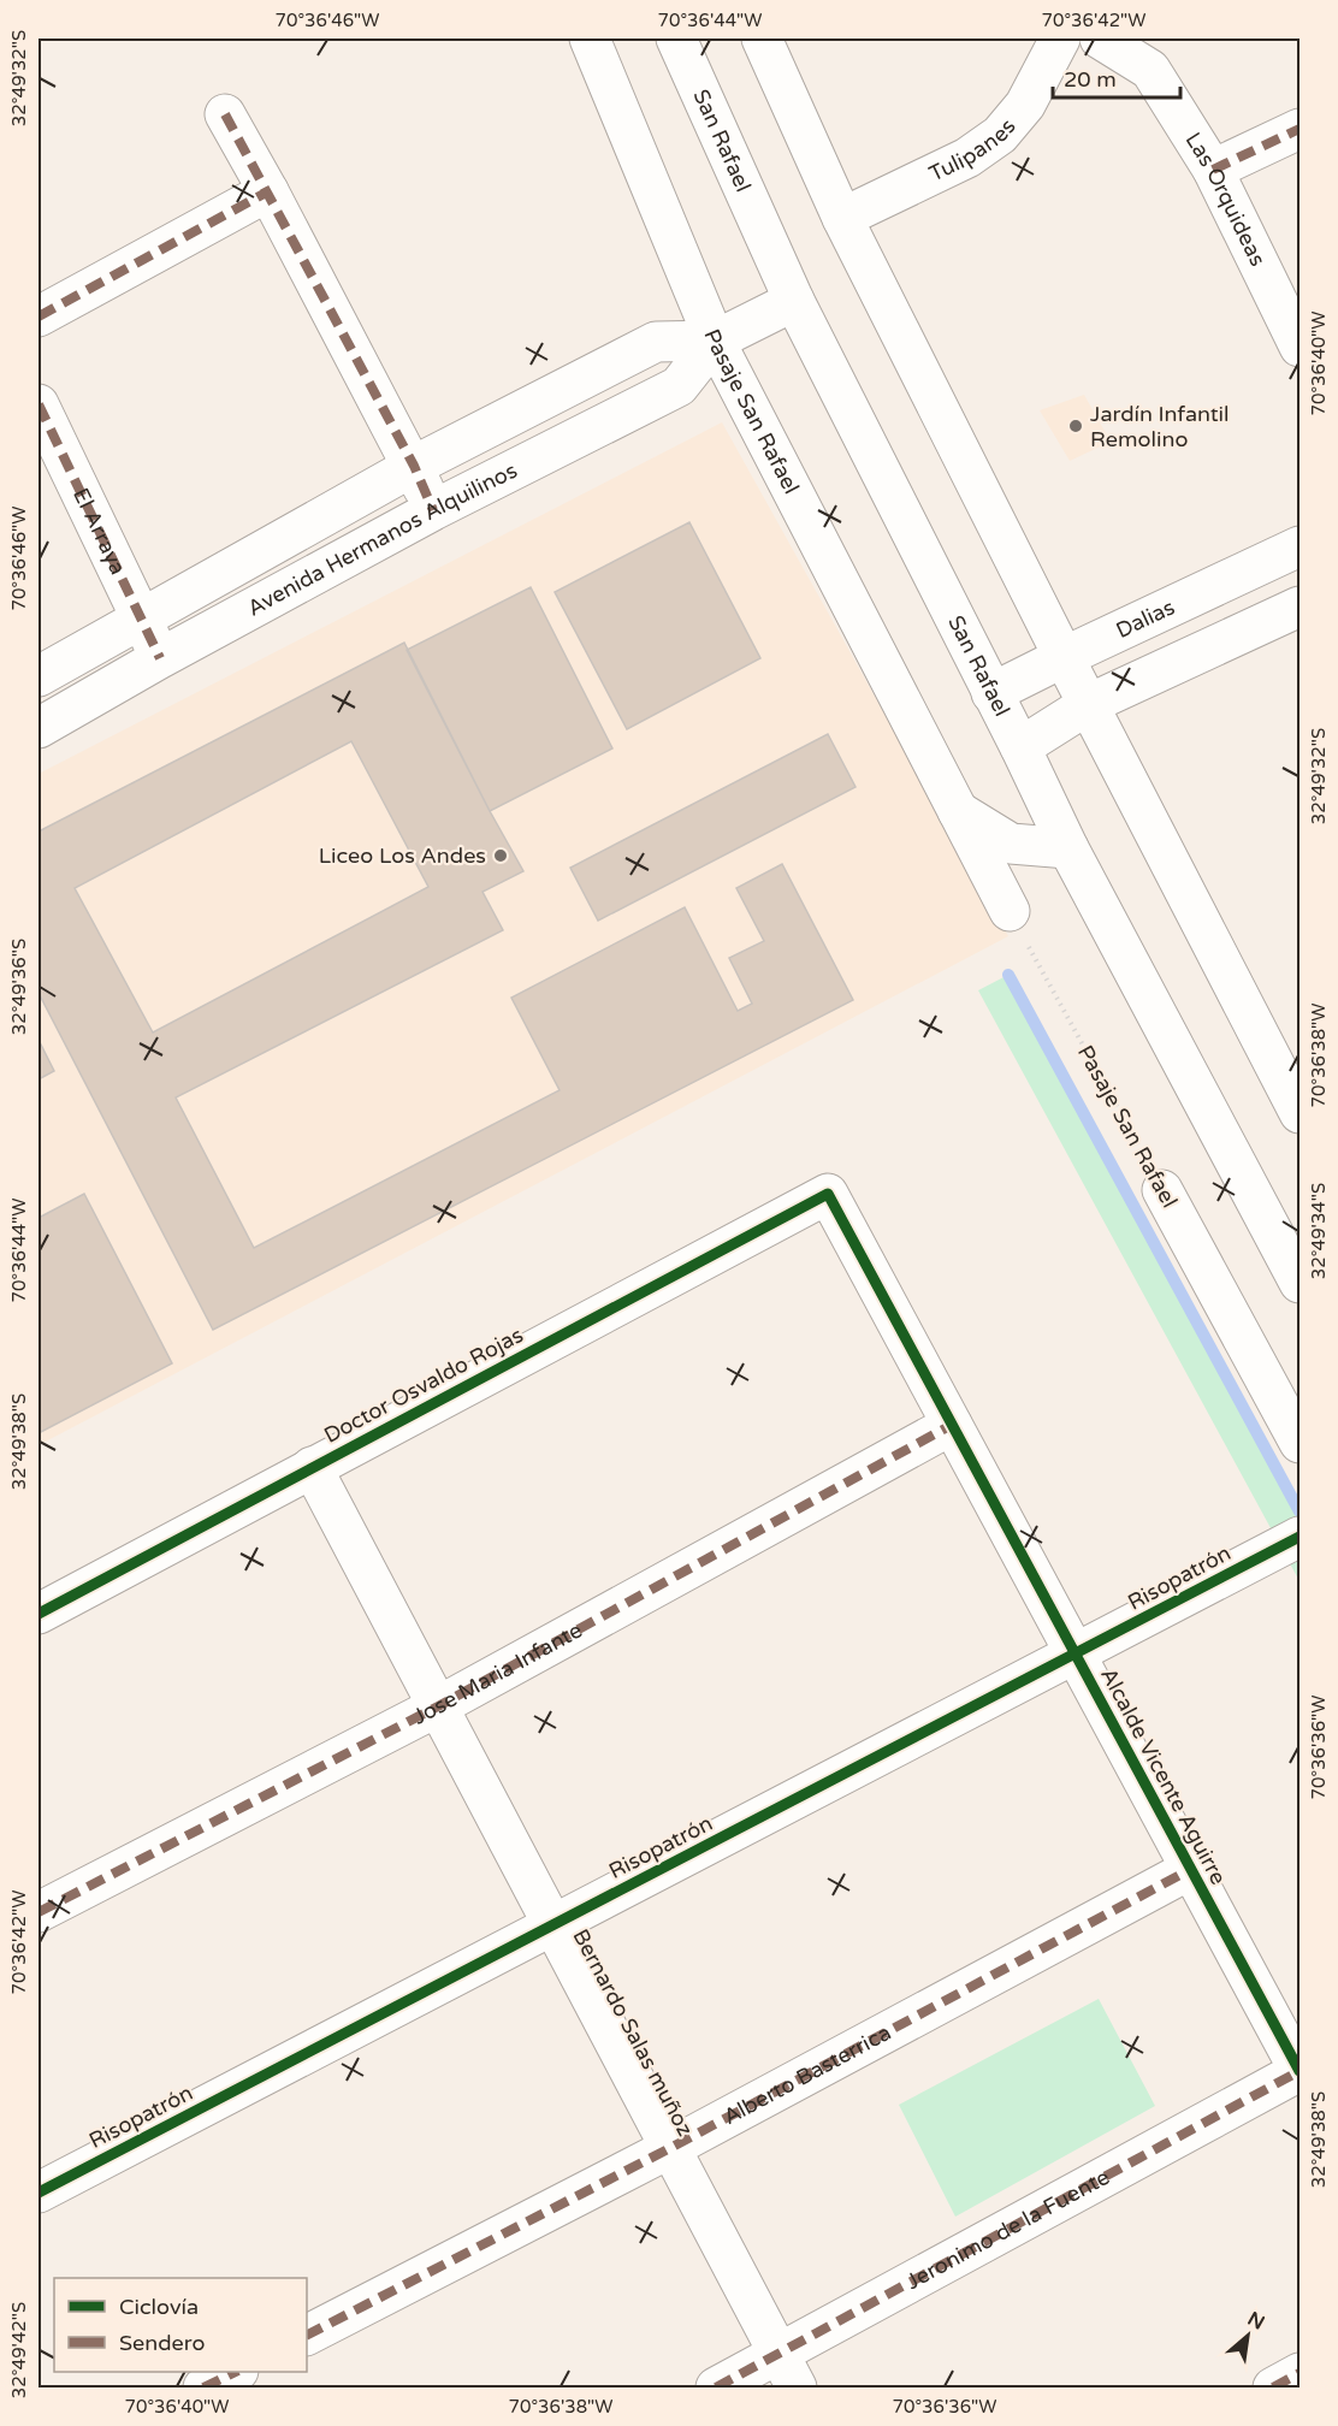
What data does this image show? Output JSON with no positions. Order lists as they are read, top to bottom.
{
  "streets": {
    "street": [
      "San Rafael",
      "Tulipanes",
      "Las Orquideas",
      "Pasaje San Rafael",
      "El Arraya",
      "Avenida Hermanos Alquilinos",
      "Dalias",
      "Doctor Osvaldo Rojas",
      "Risopatrón",
      "Jose Maria Infante",
      "Alcalde Vicente Aguirre",
      "Bernardo Salas muñoz",
      "Alberto Basterrica",
      "Jeronimo de la Fuente"
    ]
  },
  "crossings": [
    ["San Rafael", "Avenida Hermanos Alquilinos"],
    ["San Rafael", "Dalias"],
    ["Pasaje San Rafael", "Avenida Hermanos Alquilinos"],
    ["El Arraya", "Avenida Hermanos Alquilinos"],
    ["Doctor Osvaldo Rojas", "Alcalde Vicente Aguirre"],
    ["Doctor Osvaldo Rojas", "Bernardo Salas muñoz"],
    ["Risopatrón", "Alcalde Vicente Aguirre"],
    ["Risopatrón", "Bernardo Salas muñoz"],
    ["Jose Maria Infante", "Alcalde Vicente Aguirre"],
    ["Jose Maria Infante", "Bernardo Salas muñoz"],
    ["Alcalde Vicente Aguirre", "Alberto Basterrica"],
    ["Alcalde Vicente Aguirre", "Jeronimo de la Fuente"],
    ["Bernardo Salas muñoz", "Alberto Basterrica"],
    ["Bernardo Salas muñoz", "Jeronimo de la Fuente"]
  ],
  "places": ["Jardín Infantil Remolino", "Liceo Los Andes"],
  "legend": ["Ciclovía", "Sendero"],
  "scale_bar": "20 m",
  "north": "top right",
  "coordinates": [
    "70°36'46\"W",
    "70°36'44\"W",
    "70°36'42\"W",
    "32°49'32\"S",
    "70°36'40\"W",
    "32°49'36\"S",
    "70°36'38\"W",
    "32°49'34\"S",
    "32°49'38\"S",
    "70°36'36\"W",
    "32°49'42\"S"
  ]
}
